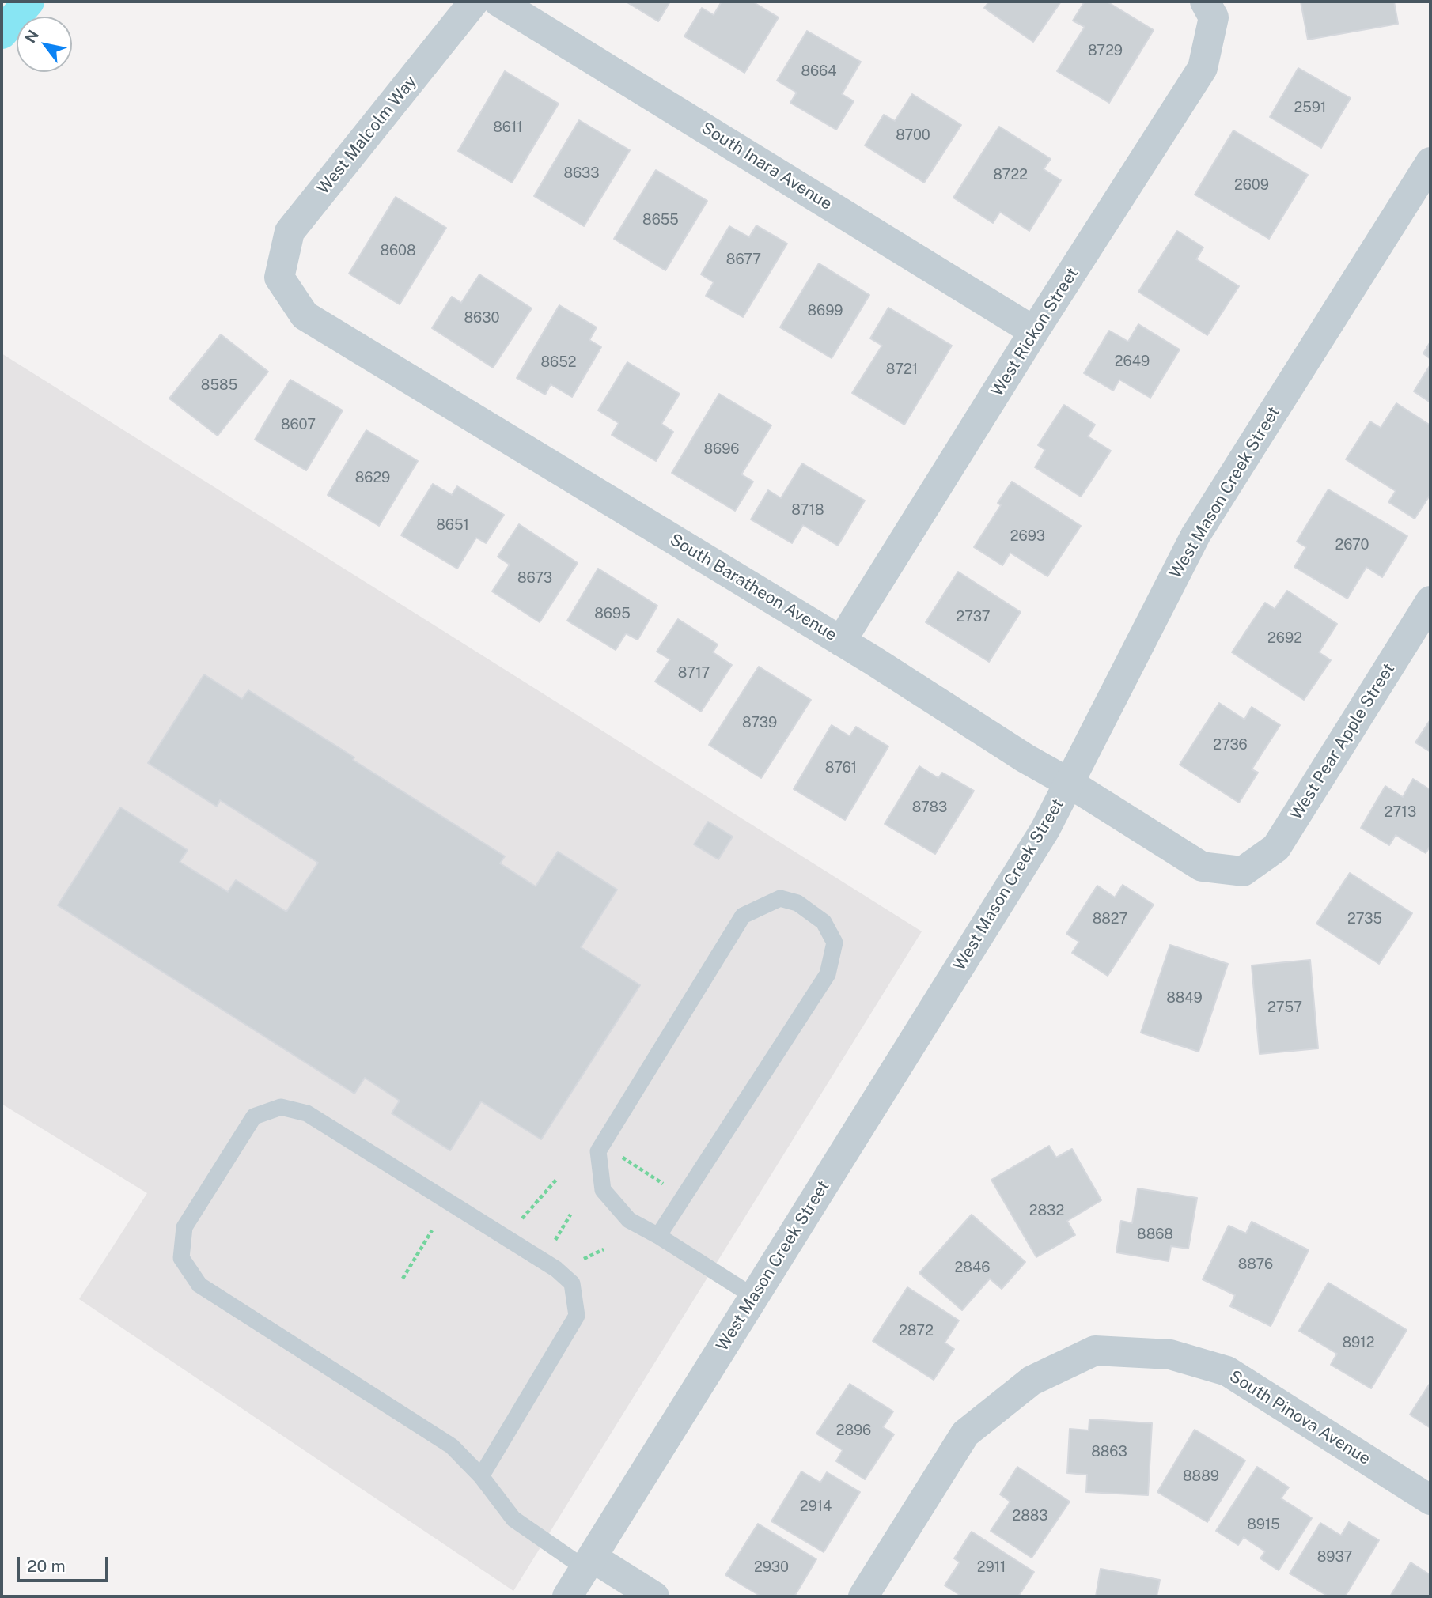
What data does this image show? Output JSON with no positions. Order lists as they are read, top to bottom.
{
  "streets": {
    "street": [
      "West Malcolm Way",
      "South Inara Avenue",
      "West Rickon Street",
      "West Mason Creek Street",
      "South Baratheon Avenue",
      "West Pear Apple Street",
      "South Pinova Avenue"
    ]
  },
  "crossings": [
    ["West Malcolm Way", "South Baratheon Avenue"],
    ["South Inara Avenue", "West Rickon Street"],
    ["West Rickon Street", "South Baratheon Avenue"],
    ["West Mason Creek Street", "South Baratheon Avenue"],
    ["South Baratheon Avenue", "West Pear Apple Street"]
  ],
  "house_numbers": [
    "8729",
    "8664",
    "2591",
    "8611",
    "8700",
    "8633",
    "8722",
    "2609",
    "8655",
    "8608",
    "8677",
    "8699",
    "8630",
    "2649",
    "8652",
    "8721",
    "8585",
    "8607",
    "8696",
    "8629",
    "8718",
    "8651",
    "2693",
    "2670",
    "8673",
    "8695",
    "2737",
    "2692",
    "8717",
    "8739",
    "2736",
    "8761",
    "8783",
    "2713",
    "8827",
    "2735",
    "8849",
    "2757",
    "2832",
    "8868",
    "8876",
    "2846",
    "2872",
    "8912",
    "2896",
    "8863",
    "8889",
    "2914",
    "2883",
    "8915",
    "8937",
    "2930",
    "2911"
  ],
  "scale_bar": "20 m",
  "north": "top left"
}
